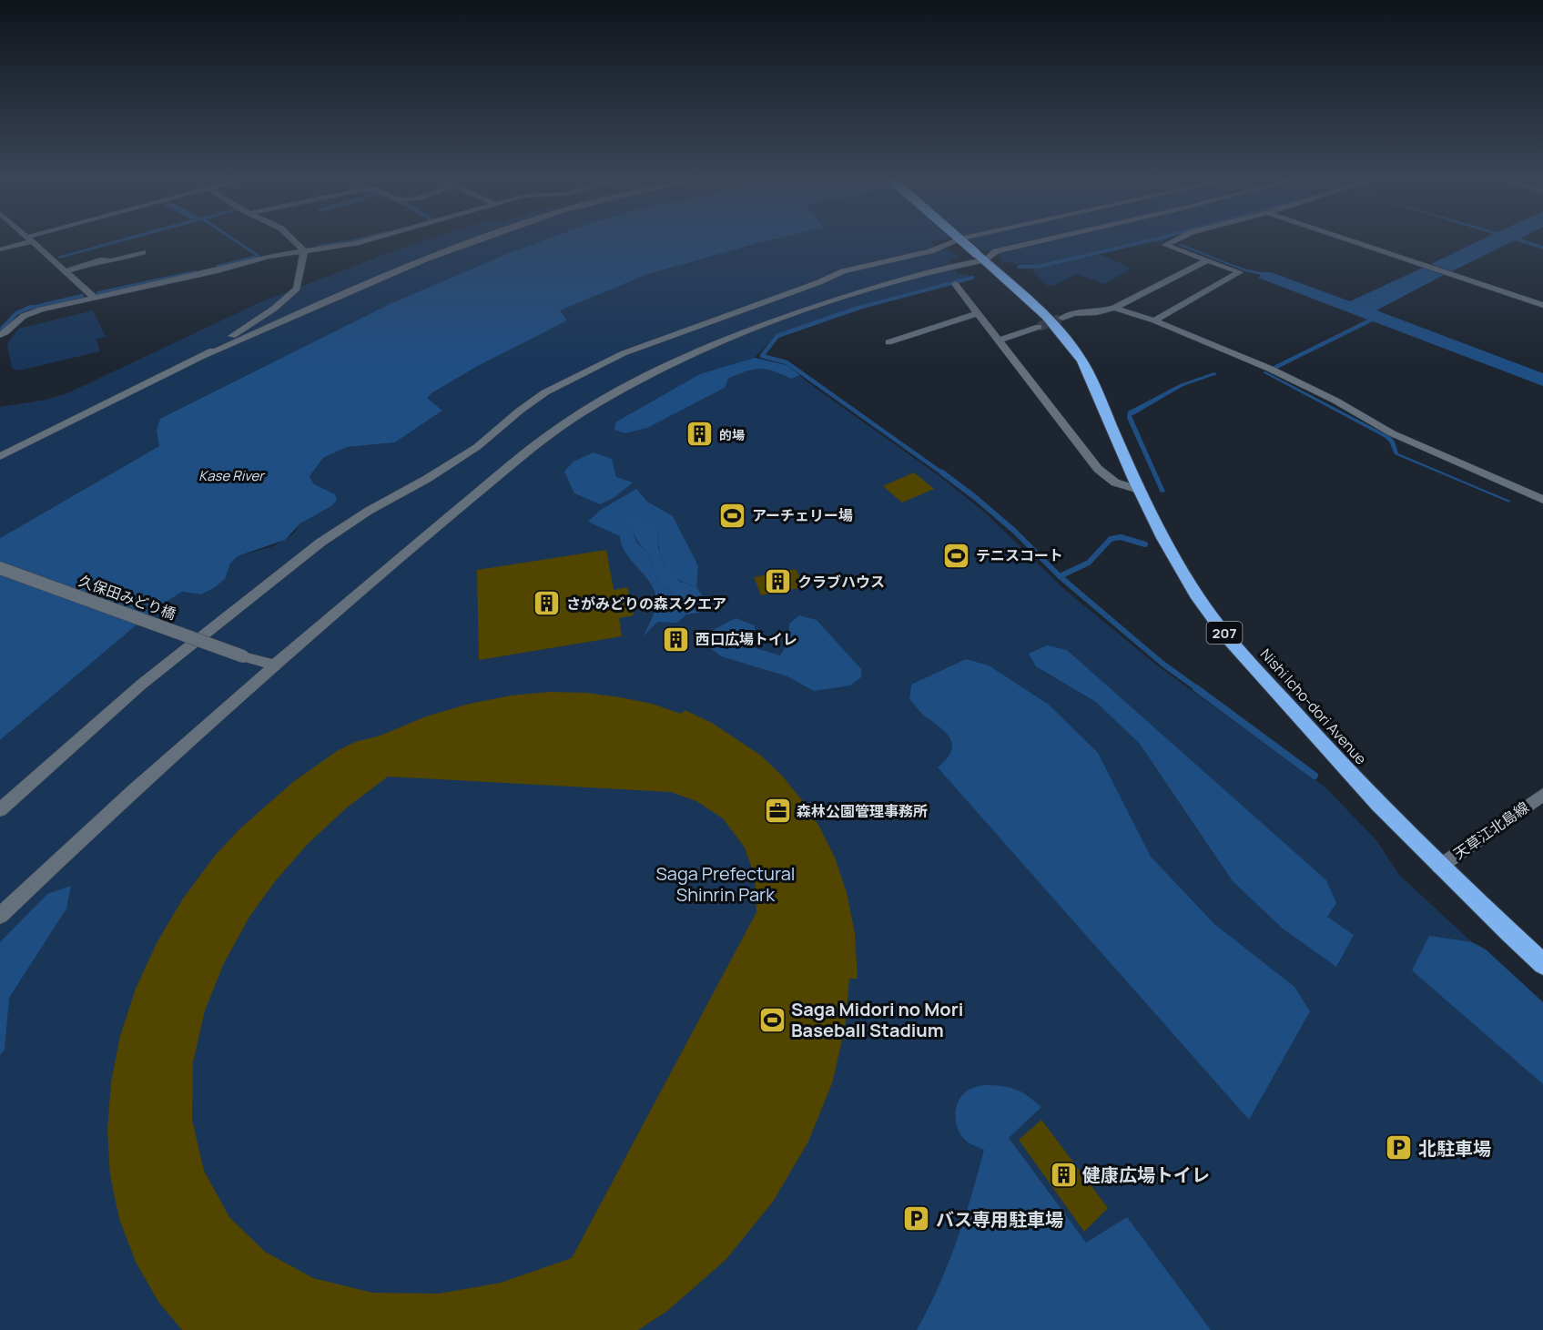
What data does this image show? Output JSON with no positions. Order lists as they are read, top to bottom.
{
  "streets": {
    "highway": ["207", "Nishi Icho-dori Avenue"],
    "street": ["久保田みどり橋", "天草江北島線"]
  },
  "crossings": [
    ["207", "Nishi Icho-dori Avenue"],
    ["Nishi Icho-dori Avenue", "天草江北島線"]
  ],
  "water": ["Kase River"],
  "parks": ["Saga Prefectural Shinrin Park"],
  "places": {
    "building": [
      "的場",
      "クラブハウス",
      "さがみどりの森スクエア",
      "西口広場トイレ",
      "健康広場トイレ"
    ],
    "sports": ["アーチェリー場", "テニスコート", "Saga Midori no Mori Baseball Stadium"],
    "office": ["森林公園管理事務所"],
    "parking": ["北駐車場", "バス専用駐車場"]
  }
}
